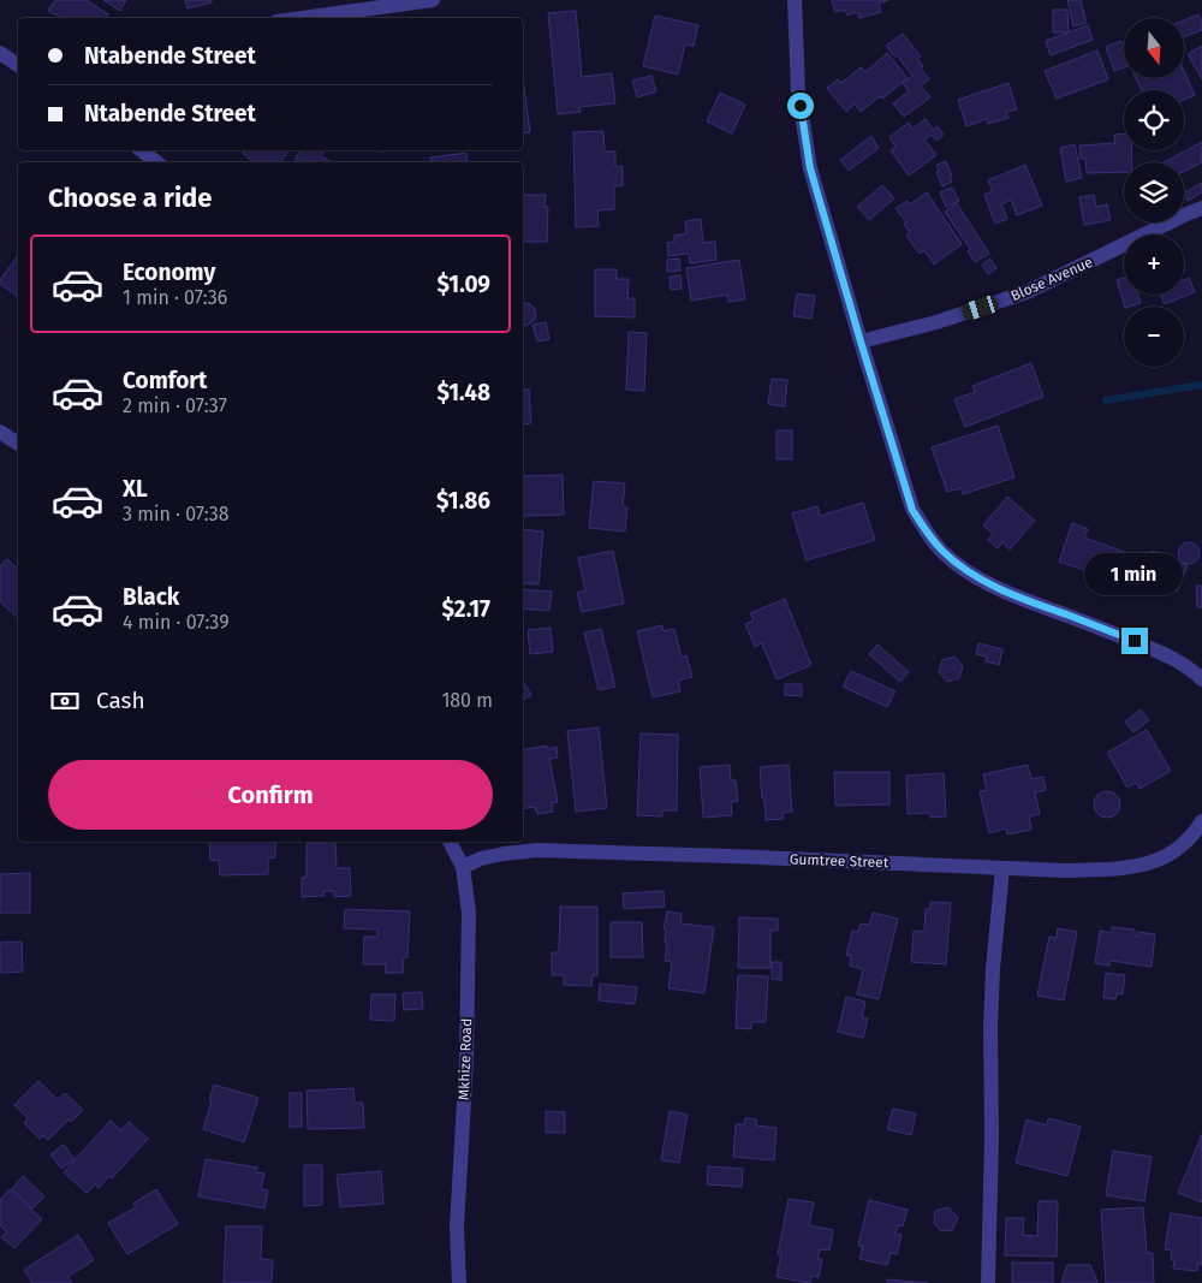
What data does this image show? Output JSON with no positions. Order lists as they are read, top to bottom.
{
  "streets": {
    "street": ["Blose Avenue", "Gumtree Street", "Mkhize Road"]
  },
  "crossings": [
    ["Gumtree Street", "Mkhize Road"]
  ],
  "north": "bottom",
  "page": {
    "map_buttons": ["+", "−"],
    "banner": ["Ntabende Street", "Ntabende Street"],
    "heading": "Choose a ride",
    "list": [
      {
        "name": "Economy",
        "note": "1 min · 07:36",
        "value": "$1.09"
      },
      {
        "name": "Comfort",
        "note": "2 min · 07:37",
        "value": "$1.48"
      },
      {
        "name": "XL",
        "note": "3 min · 07:38",
        "value": "$1.86"
      },
      {
        "name": "Black",
        "note": "4 min · 07:39",
        "value": "$2.17"
      }
    ],
    "bubble": "1 min",
    "pay": ["Cash", "180 m"],
    "buttons": "Confirm"
  }
}
